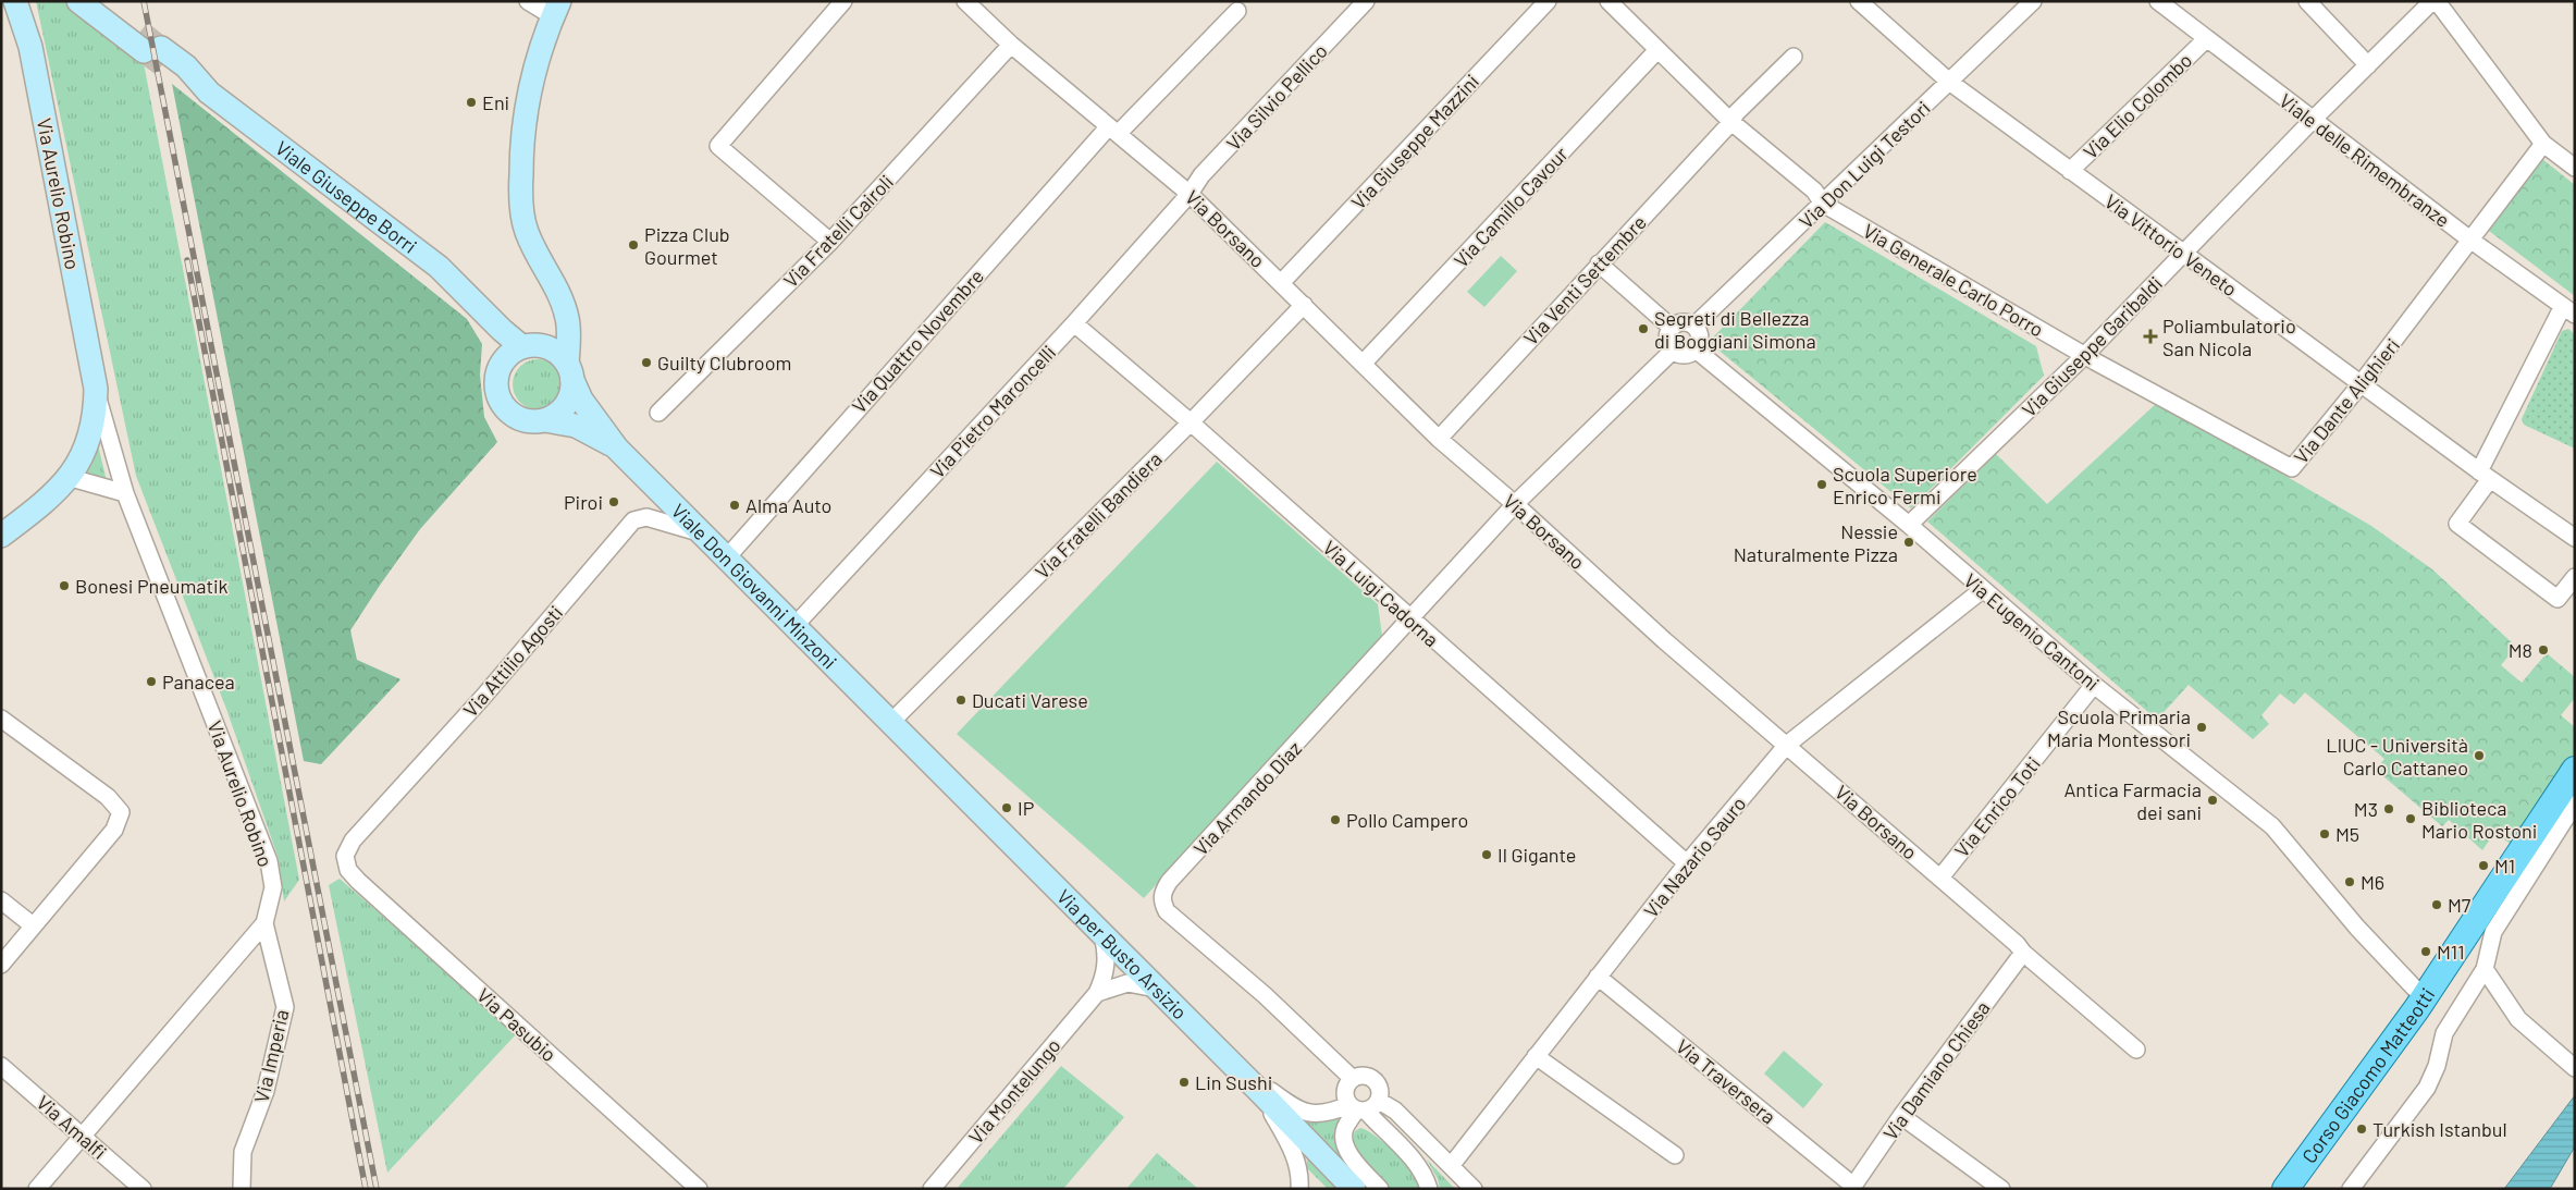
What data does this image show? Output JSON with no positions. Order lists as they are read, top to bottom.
{
  "streets": {
    "main road": [
      "Via Aurelio Robino",
      "Viale Giuseppe Borri",
      "Viale Don Giovanni Minzoni",
      "Via per Busto Arsizio",
      "Corso Giacomo Matteotti"
    ],
    "street": [
      "Via Silvio Pellico",
      "Via Elio Colombo",
      "Via Giuseppe Mazzini",
      "Viale delle Rimembranze",
      "Via Don Luigi Testori",
      "Via Camillo Cavour",
      "Via Borsano",
      "Via Fratelli Cairoli",
      "Via Vittorio Veneto",
      "Via Venti Settembre",
      "Via Generale Carlo Porro",
      "Via Quattro Novembre",
      "Via Giuseppe Garibaldi",
      "Via Dante Alighieri",
      "Via Pietro Maroncelli",
      "Via Fratelli Bandiera",
      "Via Luigi Cadorna",
      "Via Eugenio Cantoni",
      "Via Attilio Agosti",
      "Via Armando Diaz",
      "Via Enrico Toti",
      "Via Nazario Sauro",
      "Via Pasubio",
      "Via Imperia",
      "Via Damiano Chiesa",
      "Via Traversera",
      "Via Montelungo",
      "Via Amalfi"
    ]
  },
  "crossings": [
    ["Via Silvio Pellico", "Via Borsano"],
    ["Via Silvio Pellico", "Via Pietro Maroncelli"],
    ["Via Elio Colombo", "Viale delle Rimembranze"],
    ["Via Elio Colombo", "Via Vittorio Veneto"],
    ["Via Giuseppe Mazzini", "Via Borsano"],
    ["Viale delle Rimembranze", "Via Giuseppe Garibaldi"],
    ["Viale delle Rimembranze", "Via Dante Alighieri"],
    ["Via Don Luigi Testori", "Via Vittorio Veneto"],
    ["Via Don Luigi Testori", "Via Generale Carlo Porro"],
    ["Via Don Luigi Testori", "Via Eugenio Cantoni"],
    ["Via Aurelio Robino", "Via Imperia"],
    ["Via Aurelio Robino", "Via Amalfi"],
    ["Viale Giuseppe Borri", "Viale Don Giovanni Minzoni"],
    ["Via Camillo Cavour", "Via Borsano"],
    ["Via Camillo Cavour", "Via Generale Carlo Porro"],
    ["Via Borsano", "Via Fratelli Cairoli"],
    ["Via Borsano", "Via Venti Settembre"],
    ["Via Borsano", "Via Quattro Novembre"],
    ["Via Borsano", "Via Pietro Maroncelli"],
    ["Via Borsano", "Via Fratelli Bandiera"],
    ["Via Borsano", "Via Armando Diaz"],
    ["Via Borsano", "Via Enrico Toti"],
    ["Via Borsano", "Via Nazario Sauro"],
    ["Via Borsano", "Via Damiano Chiesa"],
    ["Via Vittorio Veneto", "Via Giuseppe Garibaldi"],
    ["Via Vittorio Veneto", "Via Dante Alighieri"],
    ["Via Venti Settembre", "Via Generale Carlo Porro"],
    ["Via Generale Carlo Porro", "Via Giuseppe Garibaldi"],
    ["Via Generale Carlo Porro", "Via Dante Alighieri"],
    ["Via Quattro Novembre", "Viale Don Giovanni Minzoni"],
    ["Via Giuseppe Garibaldi", "Via Dante Alighieri"],
    ["Via Giuseppe Garibaldi", "Via Eugenio Cantoni"],
    ["Via Pietro Maroncelli", "Viale Don Giovanni Minzoni"],
    ["Via Pietro Maroncelli", "Via Luigi Cadorna"],
    ["Via Fratelli Bandiera", "Viale Don Giovanni Minzoni"],
    ["Via Fratelli Bandiera", "Via Luigi Cadorna"],
    ["Via Fratelli Bandiera", "Via per Busto Arsizio"],
    ["Viale Don Giovanni Minzoni", "Via Attilio Agosti"],
    ["Viale Don Giovanni Minzoni", "Via per Busto Arsizio"],
    ["Via Luigi Cadorna", "Via Armando Diaz"],
    ["Via Luigi Cadorna", "Via Nazario Sauro"],
    ["Via Eugenio Cantoni", "Via Enrico Toti"],
    ["Via Eugenio Cantoni", "Via Nazario Sauro"],
    ["Via Eugenio Cantoni", "Corso Giacomo Matteotti"],
    ["Via Attilio Agosti", "Via Pasubio"],
    ["Via Nazario Sauro", "Via Traversera"],
    ["Via per Busto Arsizio", "Via Montelungo"],
    ["Via Damiano Chiesa", "Via Traversera"]
  ],
  "places": {
    "other": [
      "Eni",
      "Pizza Club Gourmet",
      "Segreti di Bellezza di Boggiani Simona",
      "Guilty Clubroom",
      "Scuola Superiore Enrico Fermi",
      "Piroi",
      "Alma Auto",
      "Nessie Naturalmente Pizza",
      "Bonesi Pneumatik",
      "M8",
      "Panacea",
      "Ducati Varese",
      "Scuola Primaria Maria Montessori",
      "LIUC - Università Carlo Cattaneo",
      "Antica Farmacia dei sani",
      "IP",
      "M3",
      "Biblioteca Mario Rostoni",
      "Pollo Campero",
      "M5",
      "Il Gigante",
      "M1",
      "M6",
      "M7",
      "M11",
      "Lin Sushi",
      "Turkish Istanbul"
    ],
    "health": ["Poliambulatorio San Nicola"]
  }
}
